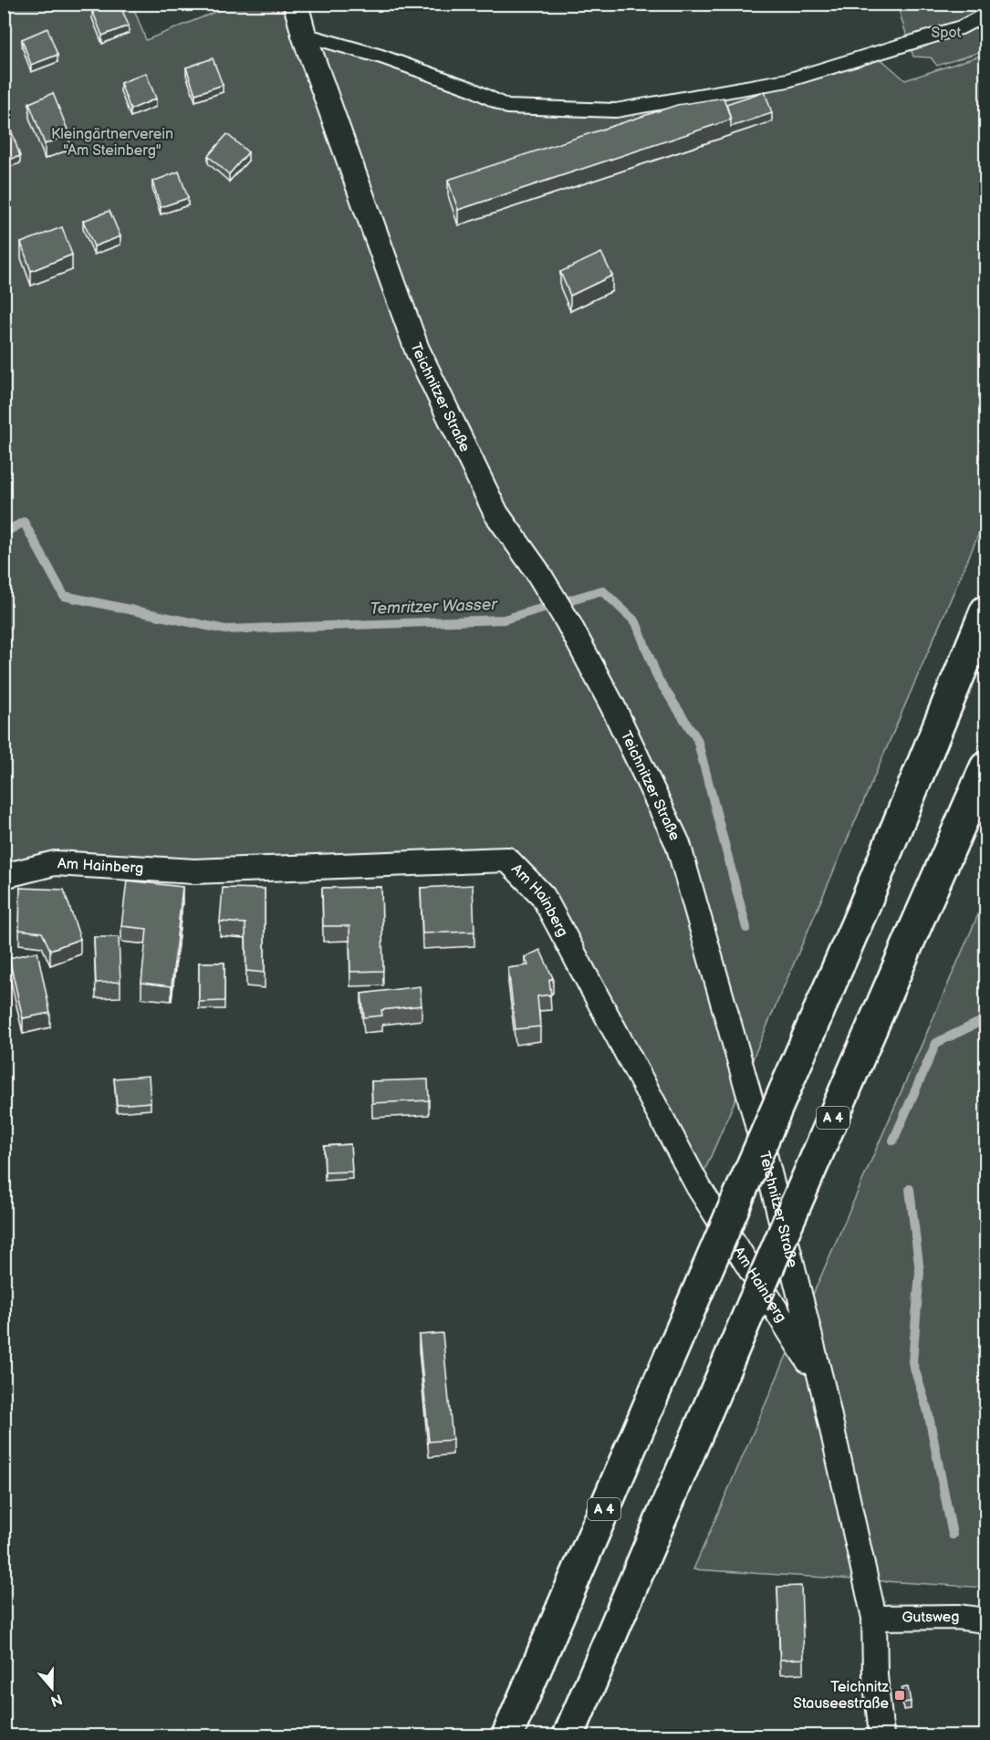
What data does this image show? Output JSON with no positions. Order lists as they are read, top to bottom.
{
  "streets": {
    "highway": ["A 4"],
    "street": ["Teichnitzer Straße", "Am Hainberg", "Gutsweg"]
  },
  "crossings": [
    ["Teichnitzer Straße", "Am Hainberg"],
    ["Teichnitzer Straße", "Gutsweg"]
  ],
  "water": ["Temritzer Wasser"],
  "parks": ["Spot", "Kleingärtnerverein \"Am Steinberg\""],
  "places": {
    "transit": ["Teichnitz Stauseestraße"]
  },
  "north": "bottom"
}
